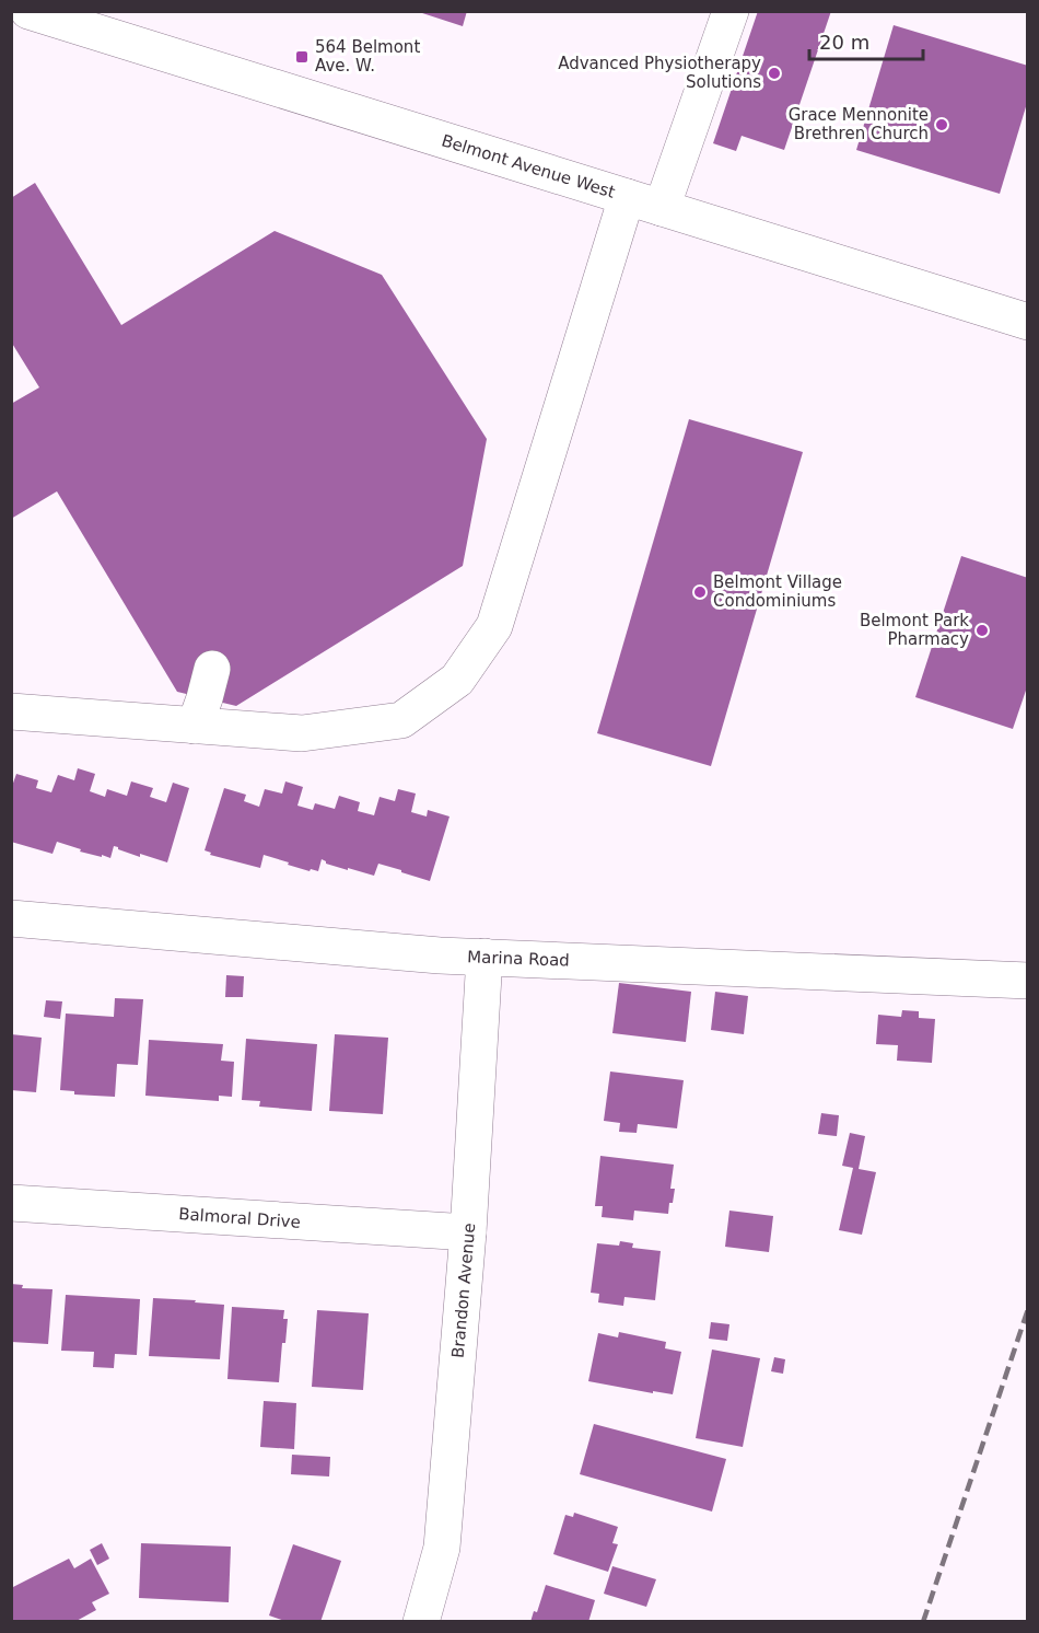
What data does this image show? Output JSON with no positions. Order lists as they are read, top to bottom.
{
  "streets": {
    "street": [
      "Belmont Avenue West",
      "Marina Road",
      "Balmoral Drive",
      "Brandon Avenue"
    ]
  },
  "crossings": [
    ["Marina Road", "Brandon Avenue"],
    ["Balmoral Drive", "Brandon Avenue"]
  ],
  "places": {
    "transit": ["564 Belmont Ave. W."],
    "other": [
      "Advanced Physiotherapy Solutions",
      "Grace Mennonite Brethren Church",
      "Belmont Village Condominiums",
      "Belmont Park Pharmacy"
    ]
  },
  "scale_bar": "20 m"
}
